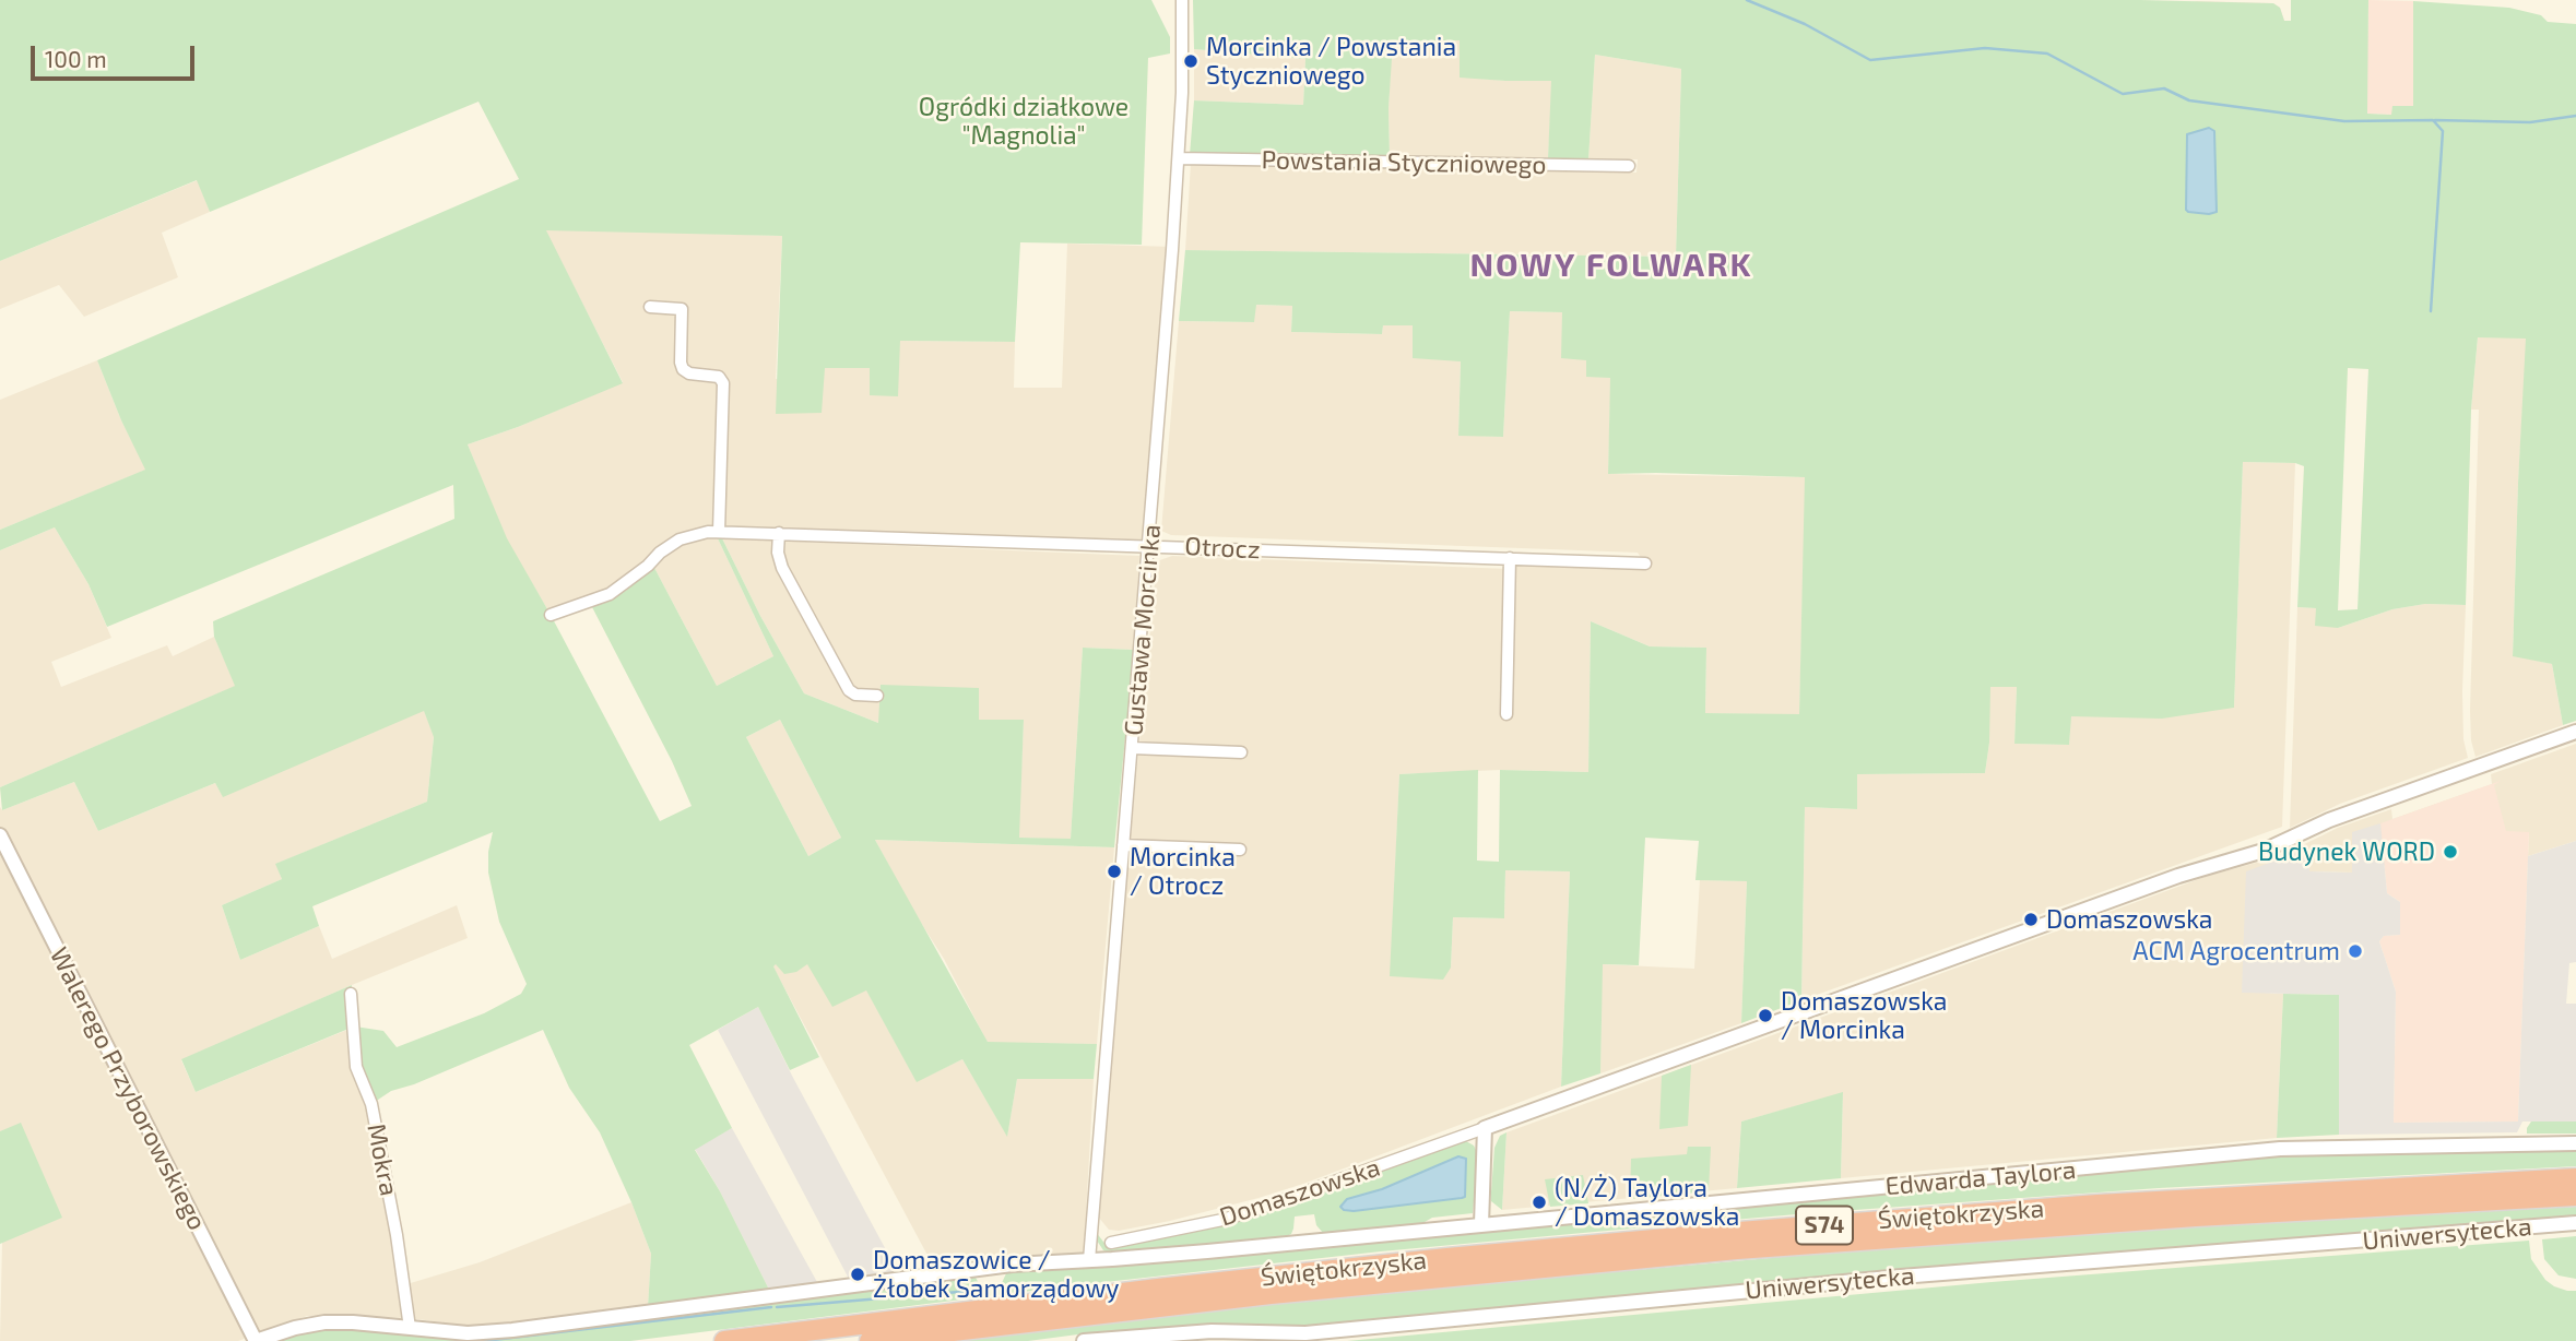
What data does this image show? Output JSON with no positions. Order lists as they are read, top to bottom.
{
  "streets": {
    "highway": ["Świętokrzyska", "S74"],
    "street": [
      "Powstania Styczniowego",
      "Otrocz",
      "Gustawa Morcinka",
      "Walerego Przyborowskiego",
      "Mokra",
      "Edwarda Taylora",
      "Domaszowska",
      "Uniwersytecka"
    ]
  },
  "crossings": [
    ["Powstania Styczniowego", "Gustawa Morcinka"],
    ["Otrocz", "Gustawa Morcinka"],
    ["Gustawa Morcinka", "Edwarda Taylora"],
    ["Walerego Przyborowskiego", "Edwarda Taylora"],
    ["Mokra", "Edwarda Taylora"],
    ["Świętokrzyska", "S74"]
  ],
  "districts": ["NOWY FOLWARK"],
  "parks": ["Ogródki działkowe \"Magnolia\""],
  "places": [
    "Morcinka / Powstania Styczniowego",
    "Budynek WORD",
    "Morcinka / Otrocz",
    "Domaszowska",
    "ACM Agrocentrum",
    "Domaszowska / Morcinka",
    "(N/Ż) Taylora / Domaszowska",
    "Domaszowice / Żłobek Samorządowy"
  ],
  "scale_bar": "100 m"
}
